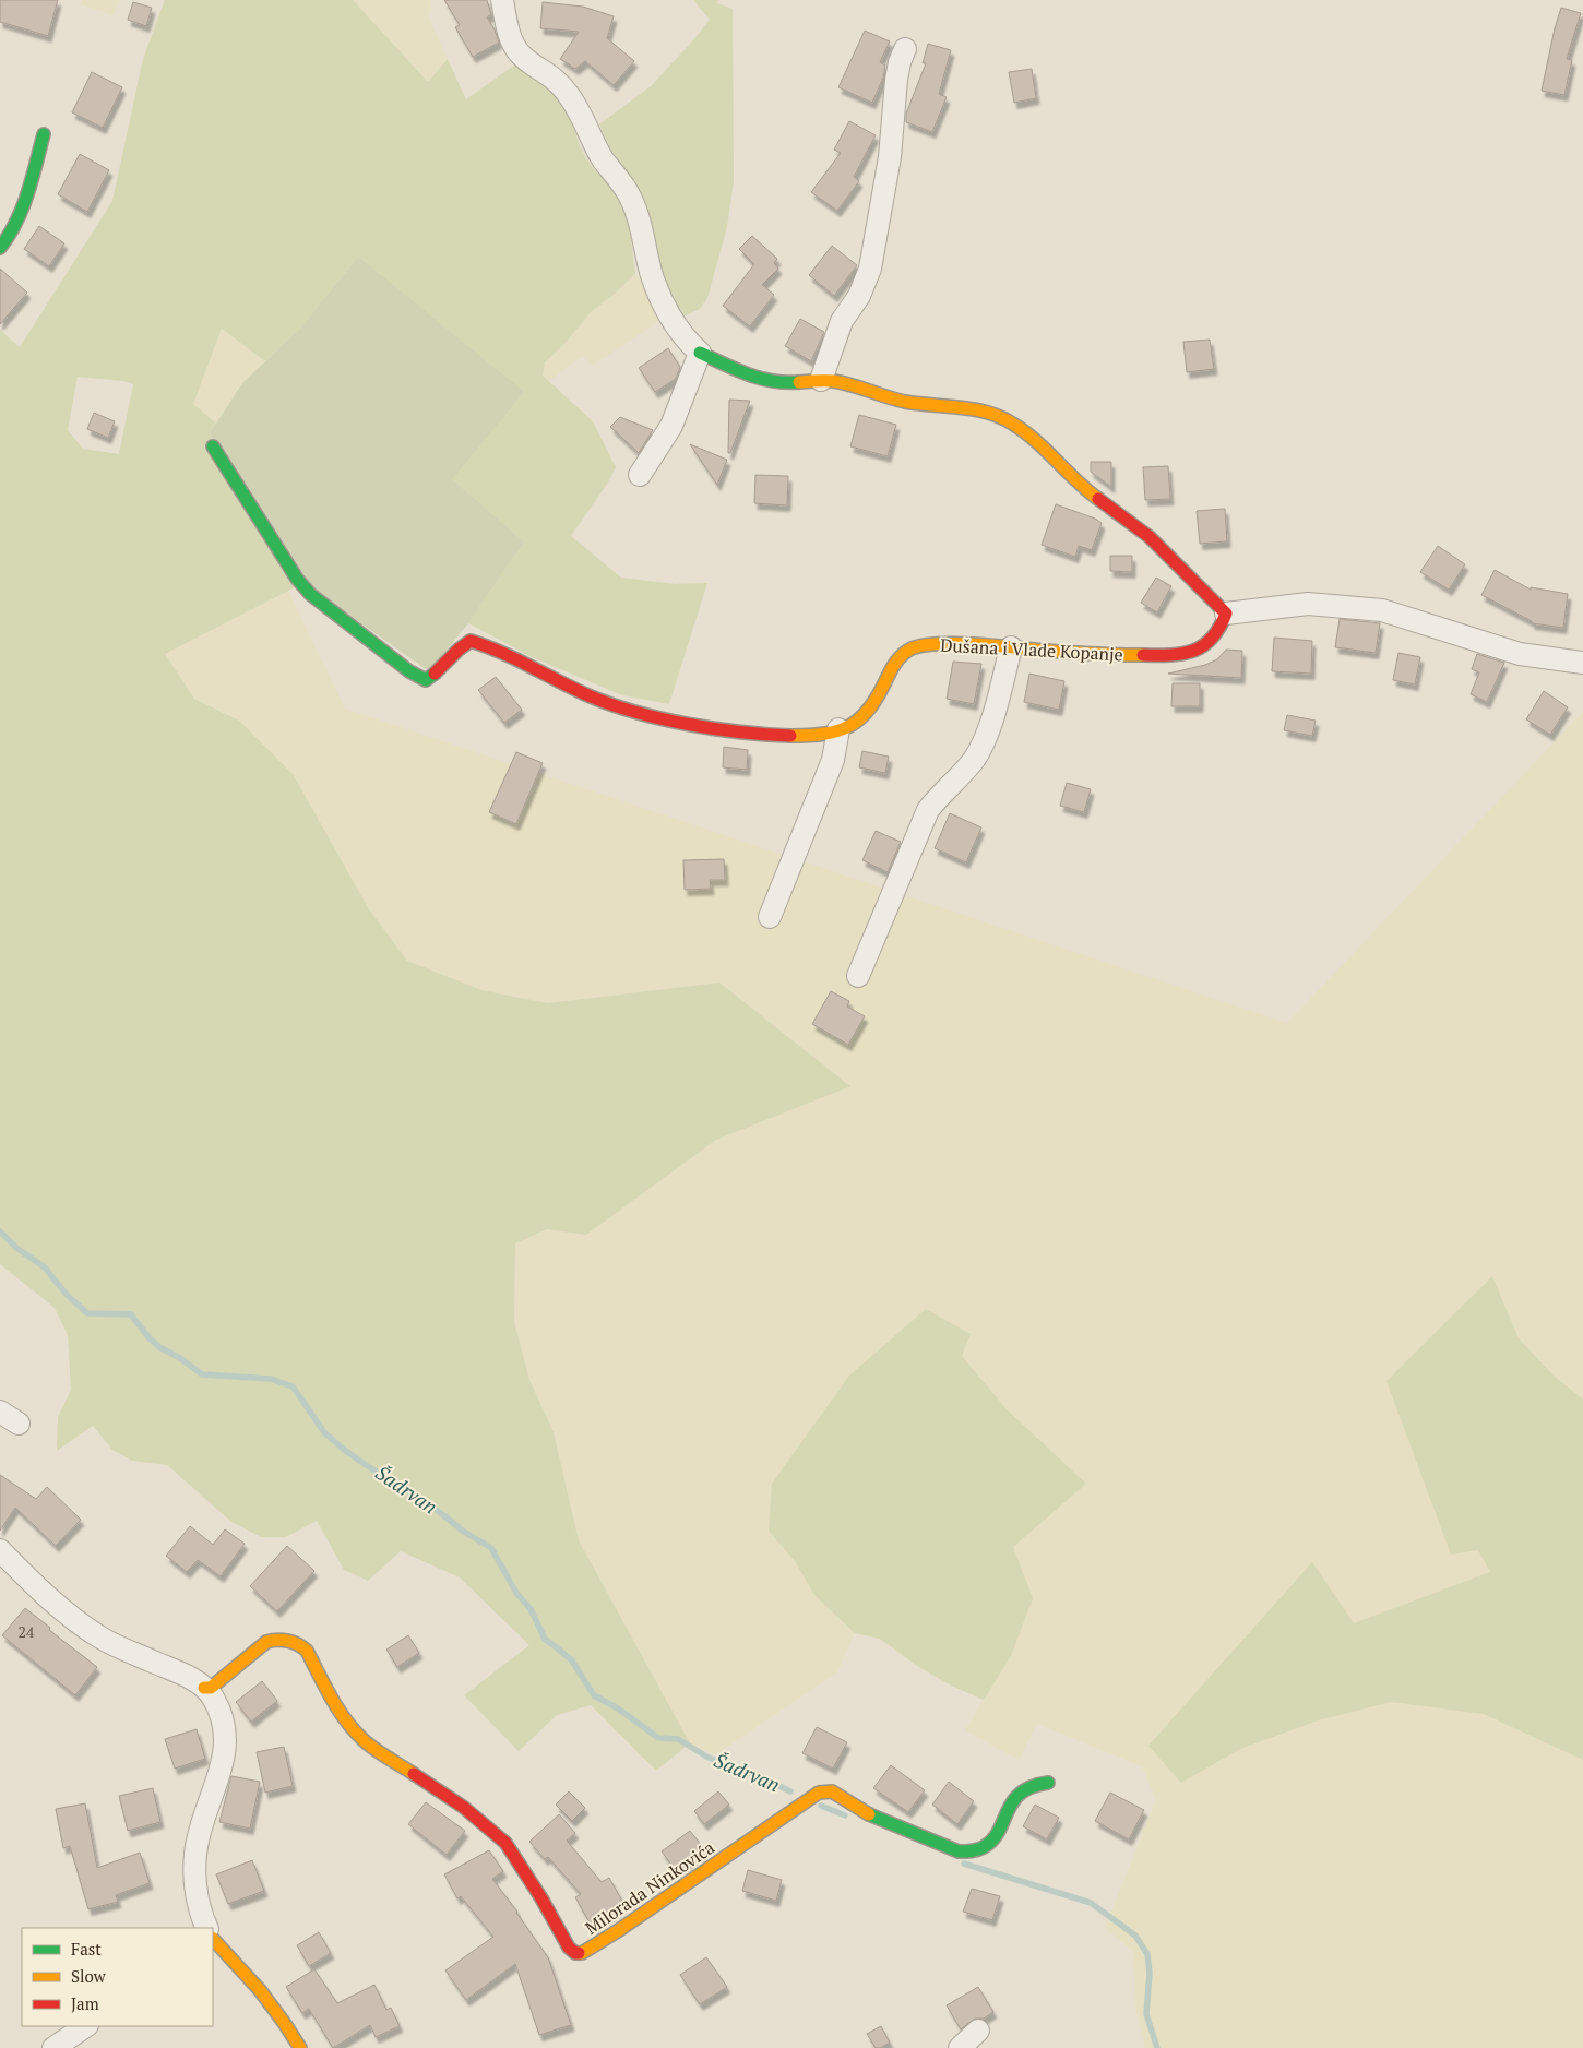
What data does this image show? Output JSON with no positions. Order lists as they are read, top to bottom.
{
  "streets": {
    "street": ["Dušana i Vlade Kopanje", "Milorada Ninkovića"]
  },
  "water": ["Šadrvan"],
  "house_numbers": ["24"],
  "legend": ["Fast", "Slow", "Jam"]
}
